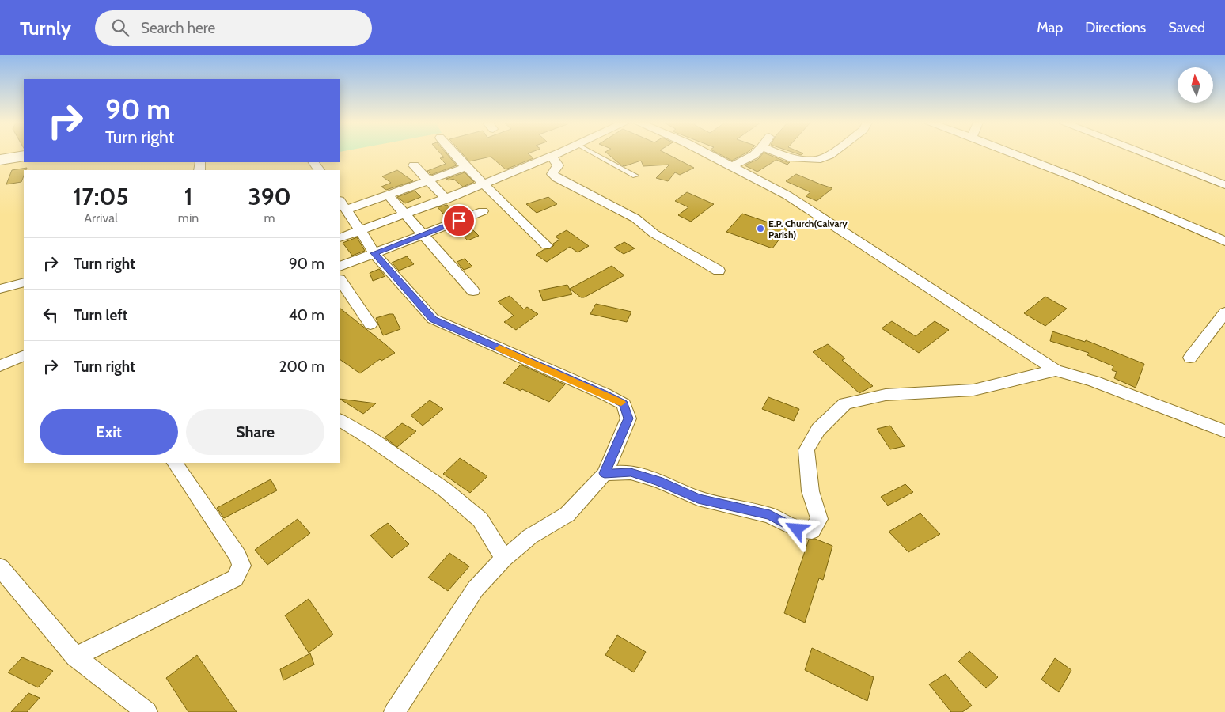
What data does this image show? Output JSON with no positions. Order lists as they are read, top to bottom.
{
  "places": ["E.P. Church(Calvary Parish)"],
  "north": "top",
  "page": {
    "header": "Turnly",
    "search": "Search here",
    "nav": ["Map", "Directions", "Saved"],
    "turn": ["90 m", "Turn right"],
    "eta": [
      "17:05",
      "Arrival",
      "1",
      "min",
      "390",
      "m"
    ],
    "list": [
      {
        "name": "Turn right",
        "value": "90 m"
      },
      {
        "name": "Turn left",
        "value": "40 m"
      },
      {
        "name": "Turn right",
        "value": "200 m"
      }
    ],
    "buttons": ["Exit", "Share"]
  }
}
